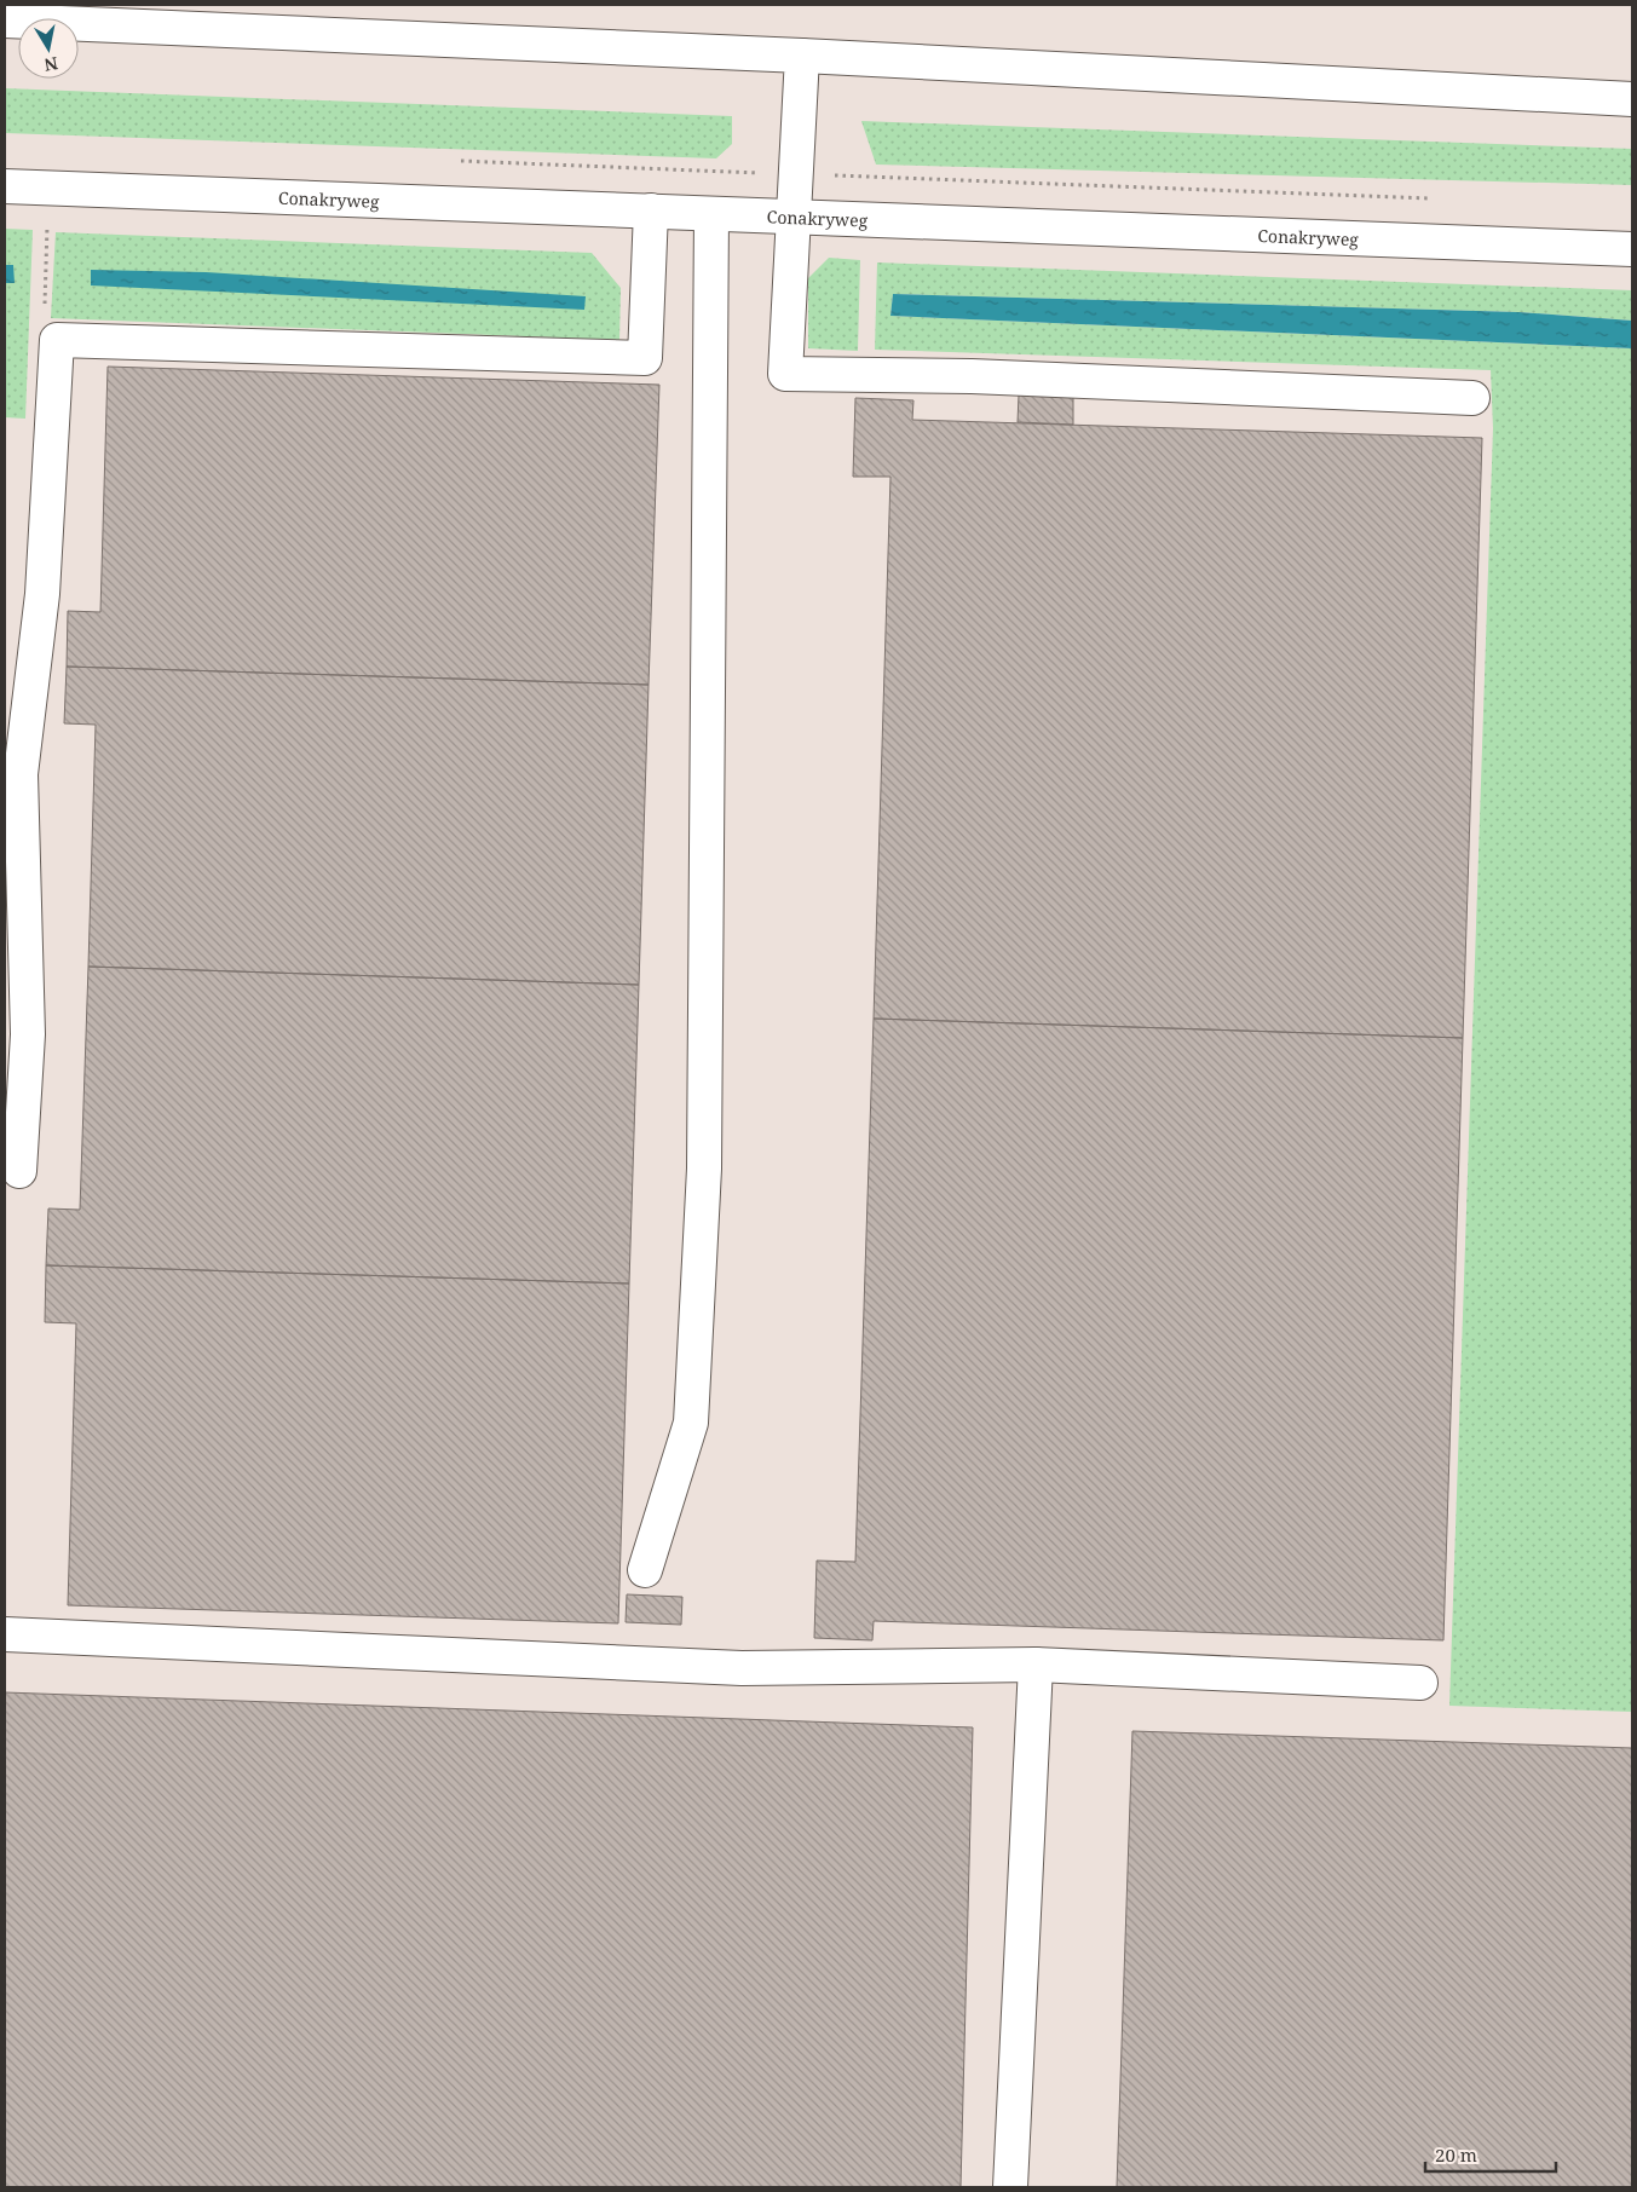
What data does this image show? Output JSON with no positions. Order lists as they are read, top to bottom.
{
  "streets": {
    "street": ["Conakryweg"]
  },
  "scale_bar": "20 m",
  "north": "bottom"
}
